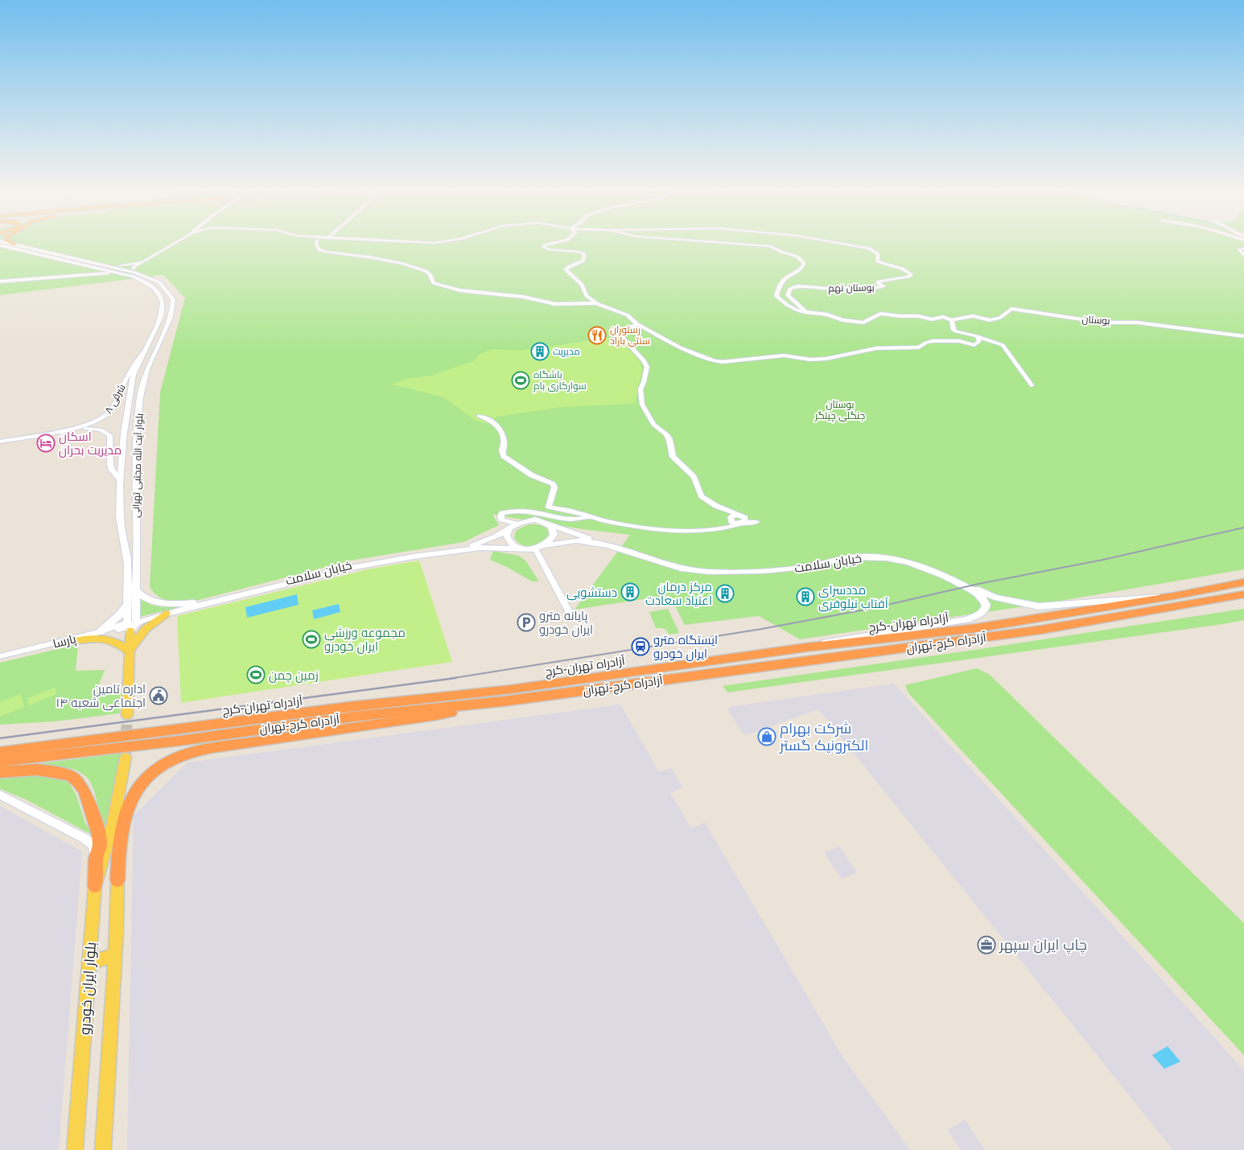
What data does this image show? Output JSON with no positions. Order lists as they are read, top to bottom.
{
  "streets": {
    "highway": ["آزادراه تهران-کرج", "آزادراه کرج-تهران"],
    "main road": ["بلوار آیت الله مجتبی تهرانی", "خیابان سلامت", "بلوار ایران خودرو"],
    "street": [
      "بوستان نهم",
      "بوستان",
      "۸ شرقی",
      "پارسا"
    ]
  },
  "crossings": [
    ["بوستان نهم", "بوستان"],
    ["۸ شرقی", "بلوار آیت الله مجتبی تهرانی"],
    ["بلوار آیت الله مجتبی تهرانی", "خیابان سلامت"],
    ["بلوار آیت الله مجتبی تهرانی", "پارسا"],
    ["خیابان سلامت", "آزادراه تهران-کرج"],
    ["خیابان سلامت", "پارسا"]
  ],
  "parks": ["بوستان جنگلی چیتگر"],
  "places": {
    "restaurant": ["رستوران سنتی باراد"],
    "building": [
      "مدیریت",
      "دستشویی",
      "مرکز درمان اعتیاد سعادت",
      "مددسرای آفتاب نیلوفری"
    ],
    "sports": ["باشگاه سوارکاری بام", "مجموعه ورزشی ایران خودرو", "زمین چمن"],
    "hotel": ["اسکان مدیریت بحران"],
    "parking": ["پایانه مترو ایران خودرو"],
    "station": ["ایستگاه مترو ایران خودرو"],
    "public building": ["اداره تامین اجتماعی شعبه ۱۴"],
    "shop": ["شرکت بهرام الکترونیک گستر"],
    "office": ["چاپ ایران سپهر"]
  }
}
